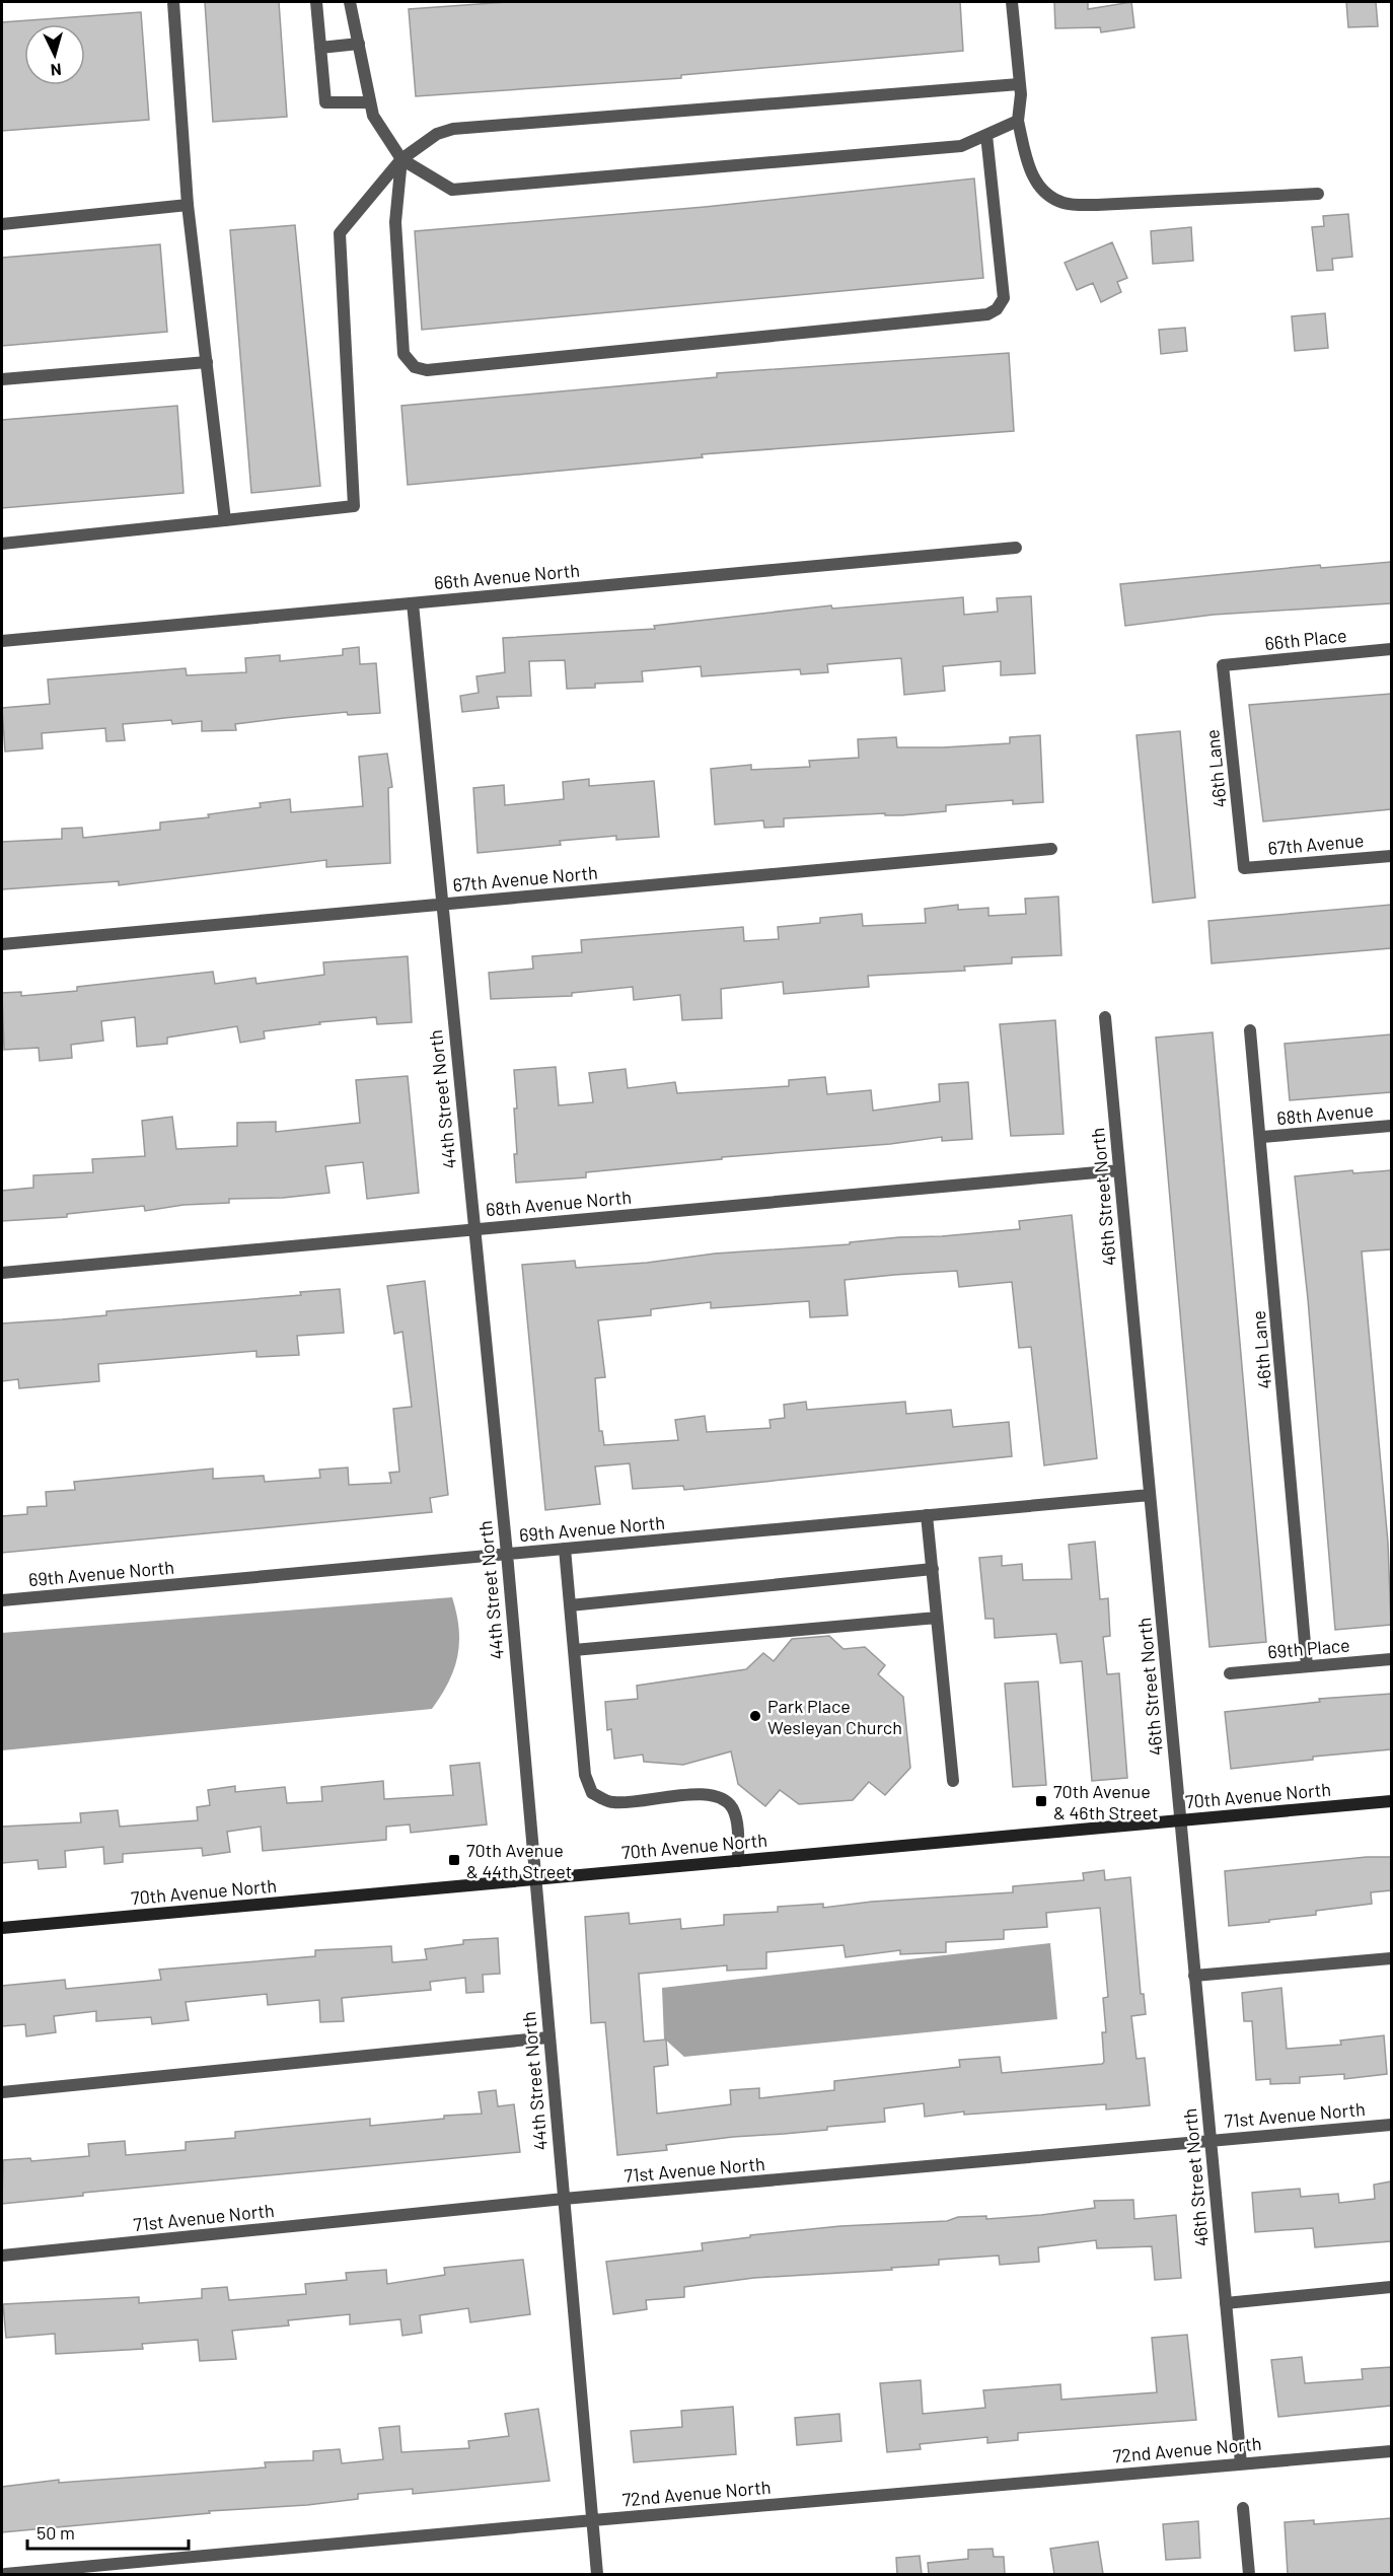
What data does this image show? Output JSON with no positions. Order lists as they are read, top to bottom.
{
  "streets": {
    "street": [
      "66th Avenue North",
      "66th Place",
      "46th Lane",
      "67th Avenue",
      "67th Avenue North",
      "44th Street North",
      "68th Avenue",
      "46th Street North",
      "68th Avenue North",
      "69th Avenue North",
      "69th Place",
      "70th Avenue North",
      "71st Avenue North",
      "72nd Avenue North"
    ]
  },
  "crossings": [
    ["66th Avenue North", "44th Street North"],
    ["66th Place", "46th Lane"],
    ["46th Lane", "67th Avenue"],
    ["46th Lane", "68th Avenue"],
    ["46th Lane", "69th Place"],
    ["67th Avenue North", "44th Street North"],
    ["44th Street North", "68th Avenue North"],
    ["44th Street North", "69th Avenue North"],
    ["44th Street North", "70th Avenue North"],
    ["44th Street North", "71st Avenue North"],
    ["44th Street North", "72nd Avenue North"],
    ["46th Street North", "68th Avenue North"],
    ["46th Street North", "69th Avenue North"],
    ["46th Street North", "70th Avenue North"],
    ["46th Street North", "71st Avenue North"],
    ["46th Street North", "72nd Avenue North"]
  ],
  "places": {
    "other": ["Park Place Wesleyan Church"],
    "transit": ["70th Avenue & 46th Street", "70th Avenue & 44th Street"]
  },
  "scale_bar": "50 m",
  "north": "bottom"
}
